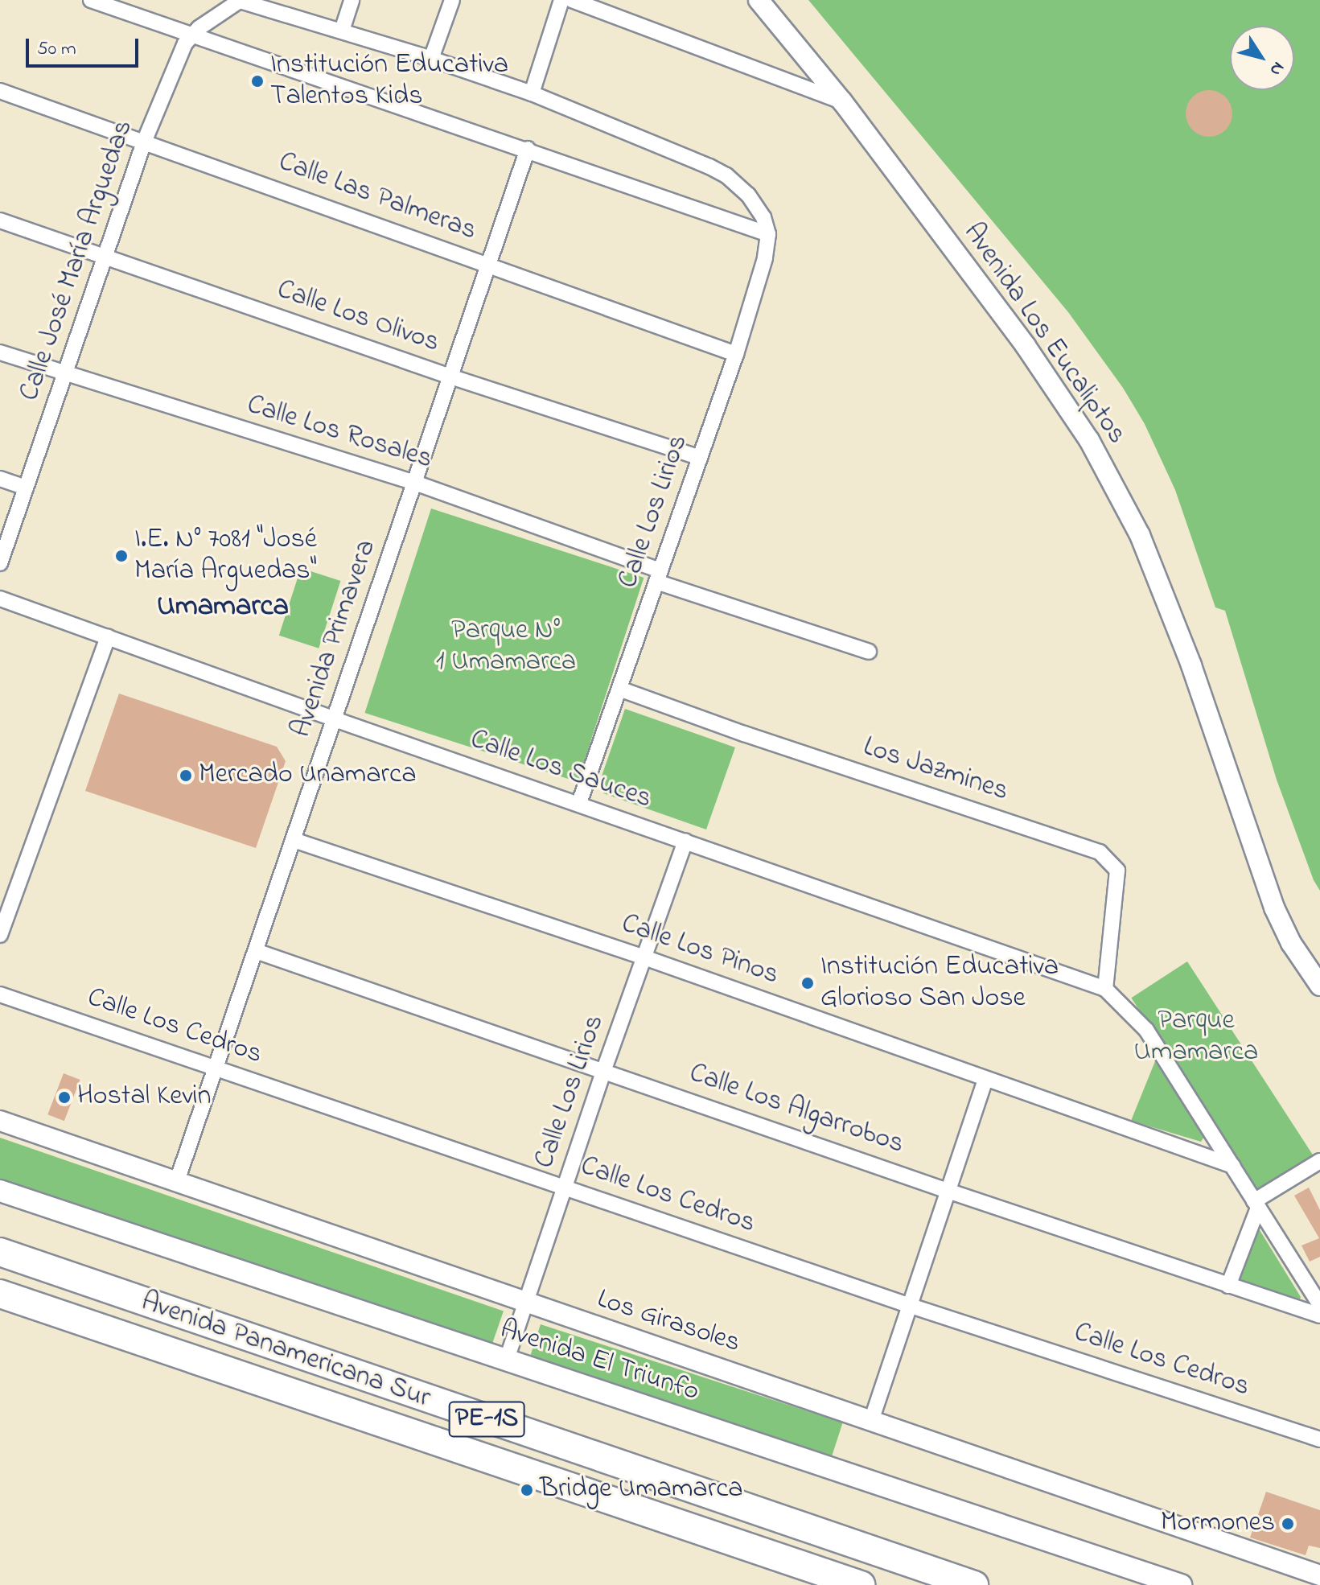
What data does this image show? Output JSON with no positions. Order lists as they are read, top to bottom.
{
  "streets": {
    "highway": ["Avenida Panamericana Sur", "PE-1S"],
    "main road": ["Avenida El Triunfo"],
    "street": [
      "Calle Las Palmeras",
      "Calle José María Arguedas",
      "Calle Los Olivos",
      "Avenida Los Eucaliptos",
      "Calle Los Rosales",
      "Calle Los Lirios",
      "Avenida Primavera",
      "Calle Los Sauces",
      "Los Jazmines",
      "Calle Los Pinos",
      "Calle Los Cedros",
      "Calle Los Algarrobos",
      "Los Girasoles"
    ]
  },
  "crossings": [
    ["Calle Las Palmeras", "Calle José María Arguedas"],
    ["Calle Las Palmeras", "Calle Los Lirios"],
    ["Calle Las Palmeras", "Avenida Primavera"],
    ["Calle José María Arguedas", "Calle Los Olivos"],
    ["Calle José María Arguedas", "Calle Los Rosales"],
    ["Calle Los Olivos", "Calle Los Lirios"],
    ["Calle Los Olivos", "Avenida Primavera"],
    ["Calle Los Rosales", "Calle Los Lirios"],
    ["Calle Los Rosales", "Avenida Primavera"],
    ["Calle Los Lirios", "Calle Los Sauces"],
    ["Calle Los Lirios", "Los Jazmines"],
    ["Calle Los Lirios", "Calle Los Pinos"],
    ["Calle Los Lirios", "Calle Los Cedros"],
    ["Calle Los Lirios", "Calle Los Algarrobos"],
    ["Calle Los Lirios", "Los Girasoles"],
    ["Calle Los Lirios", "Avenida El Triunfo"],
    ["Avenida Primavera", "Calle Los Sauces"],
    ["Avenida Primavera", "Calle Los Pinos"],
    ["Avenida Primavera", "Calle Los Cedros"],
    ["Avenida Primavera", "Calle Los Algarrobos"],
    ["Avenida Primavera", "Los Girasoles"],
    ["Calle Los Sauces", "Los Jazmines"]
  ],
  "districts": ["Umamarca"],
  "parks": ["Parque N° 1 Umamarca", "Parque Umamarca"],
  "places": [
    "Institución Educativa Talentos Kids",
    "I.E. N° 7081 \"José María Arguedas\"",
    "Mercado Unamarca",
    "Institución Educativa Glorioso San Jose",
    "Hostal Kevin",
    "Bridge Umamarca",
    "Mormones"
  ],
  "scale_bar": "50 m",
  "north": "bottom right"
}
